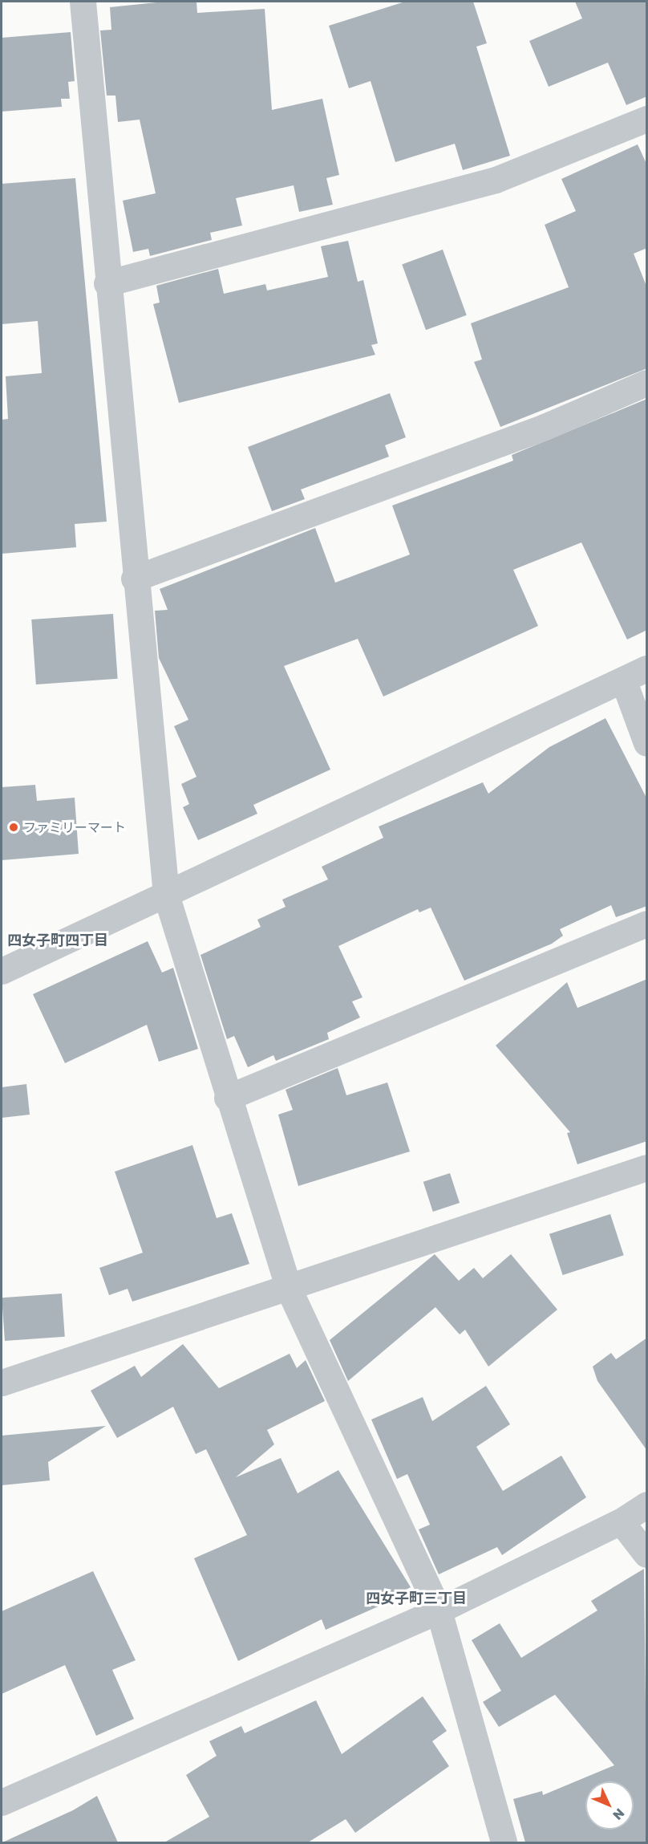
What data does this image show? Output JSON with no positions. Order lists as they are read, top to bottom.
{
  "districts": ["四女子町四丁目", "四女子町三丁目"],
  "places": ["ファミリーマート"],
  "north": "bottom right"
}
